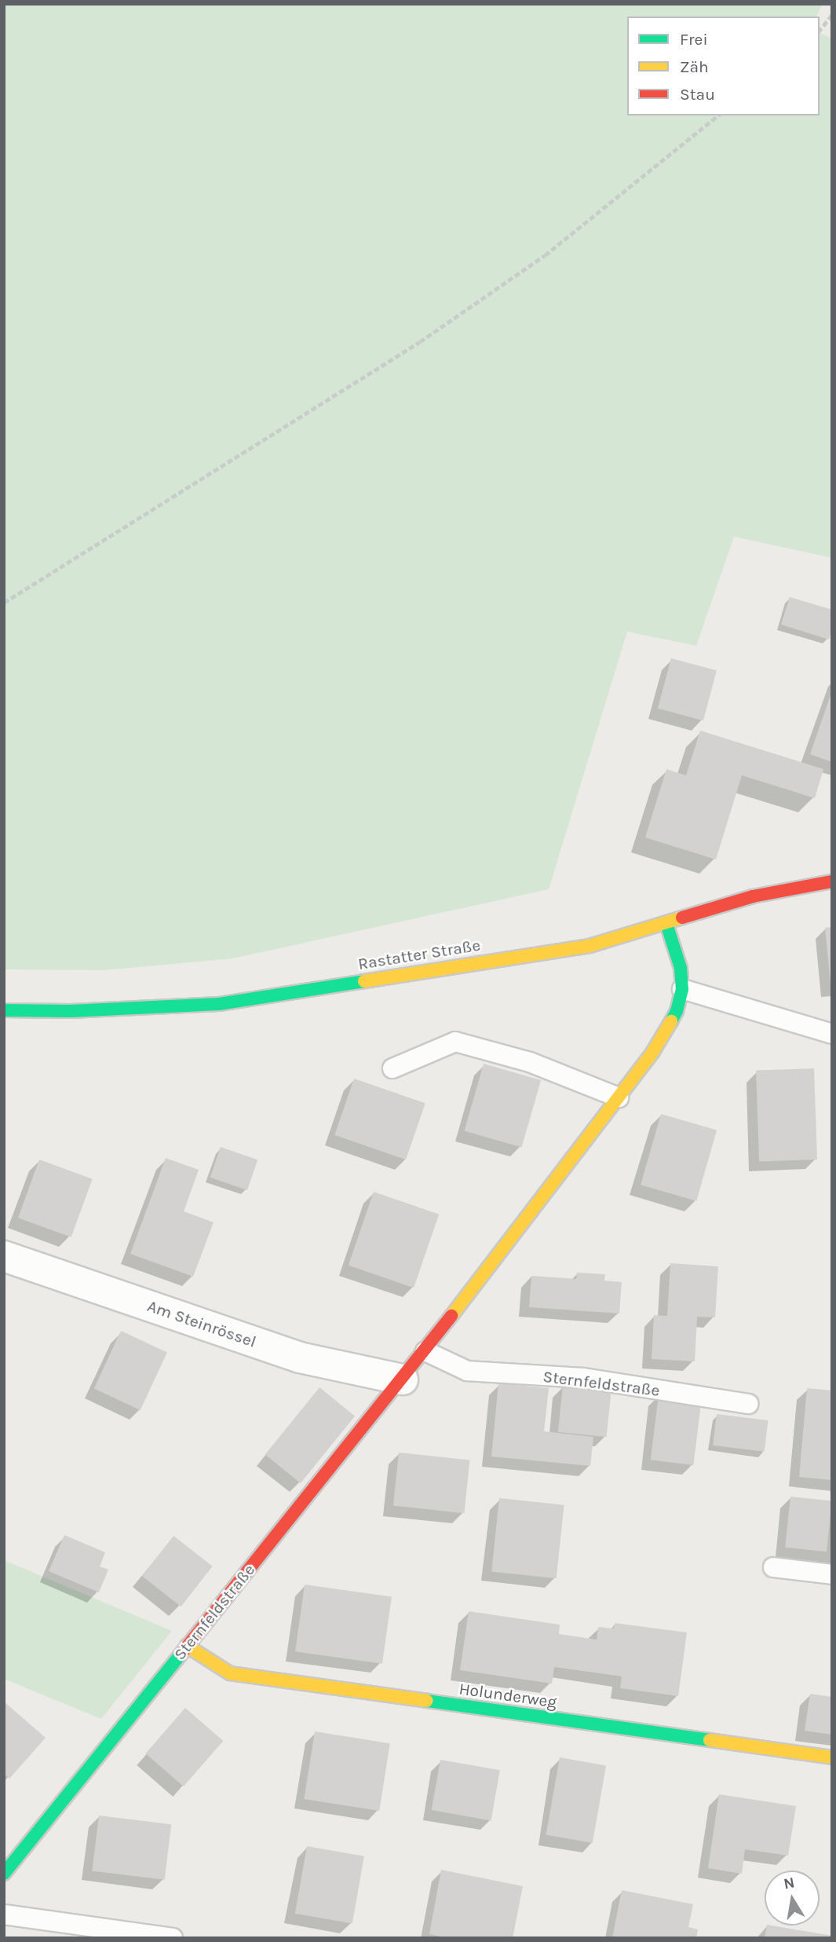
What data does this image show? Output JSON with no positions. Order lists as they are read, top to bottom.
{
  "streets": {
    "street": [
      "Rastatter Straße",
      "Am Steinrössel",
      "Sternfeldstraße",
      "Holunderweg"
    ]
  },
  "crossings": [
    ["Rastatter Straße", "Sternfeldstraße"],
    ["Am Steinrössel", "Sternfeldstraße"],
    ["Sternfeldstraße", "Holunderweg"]
  ],
  "legend": ["Frei", "Zäh", "Stau"],
  "north": "top"
}
